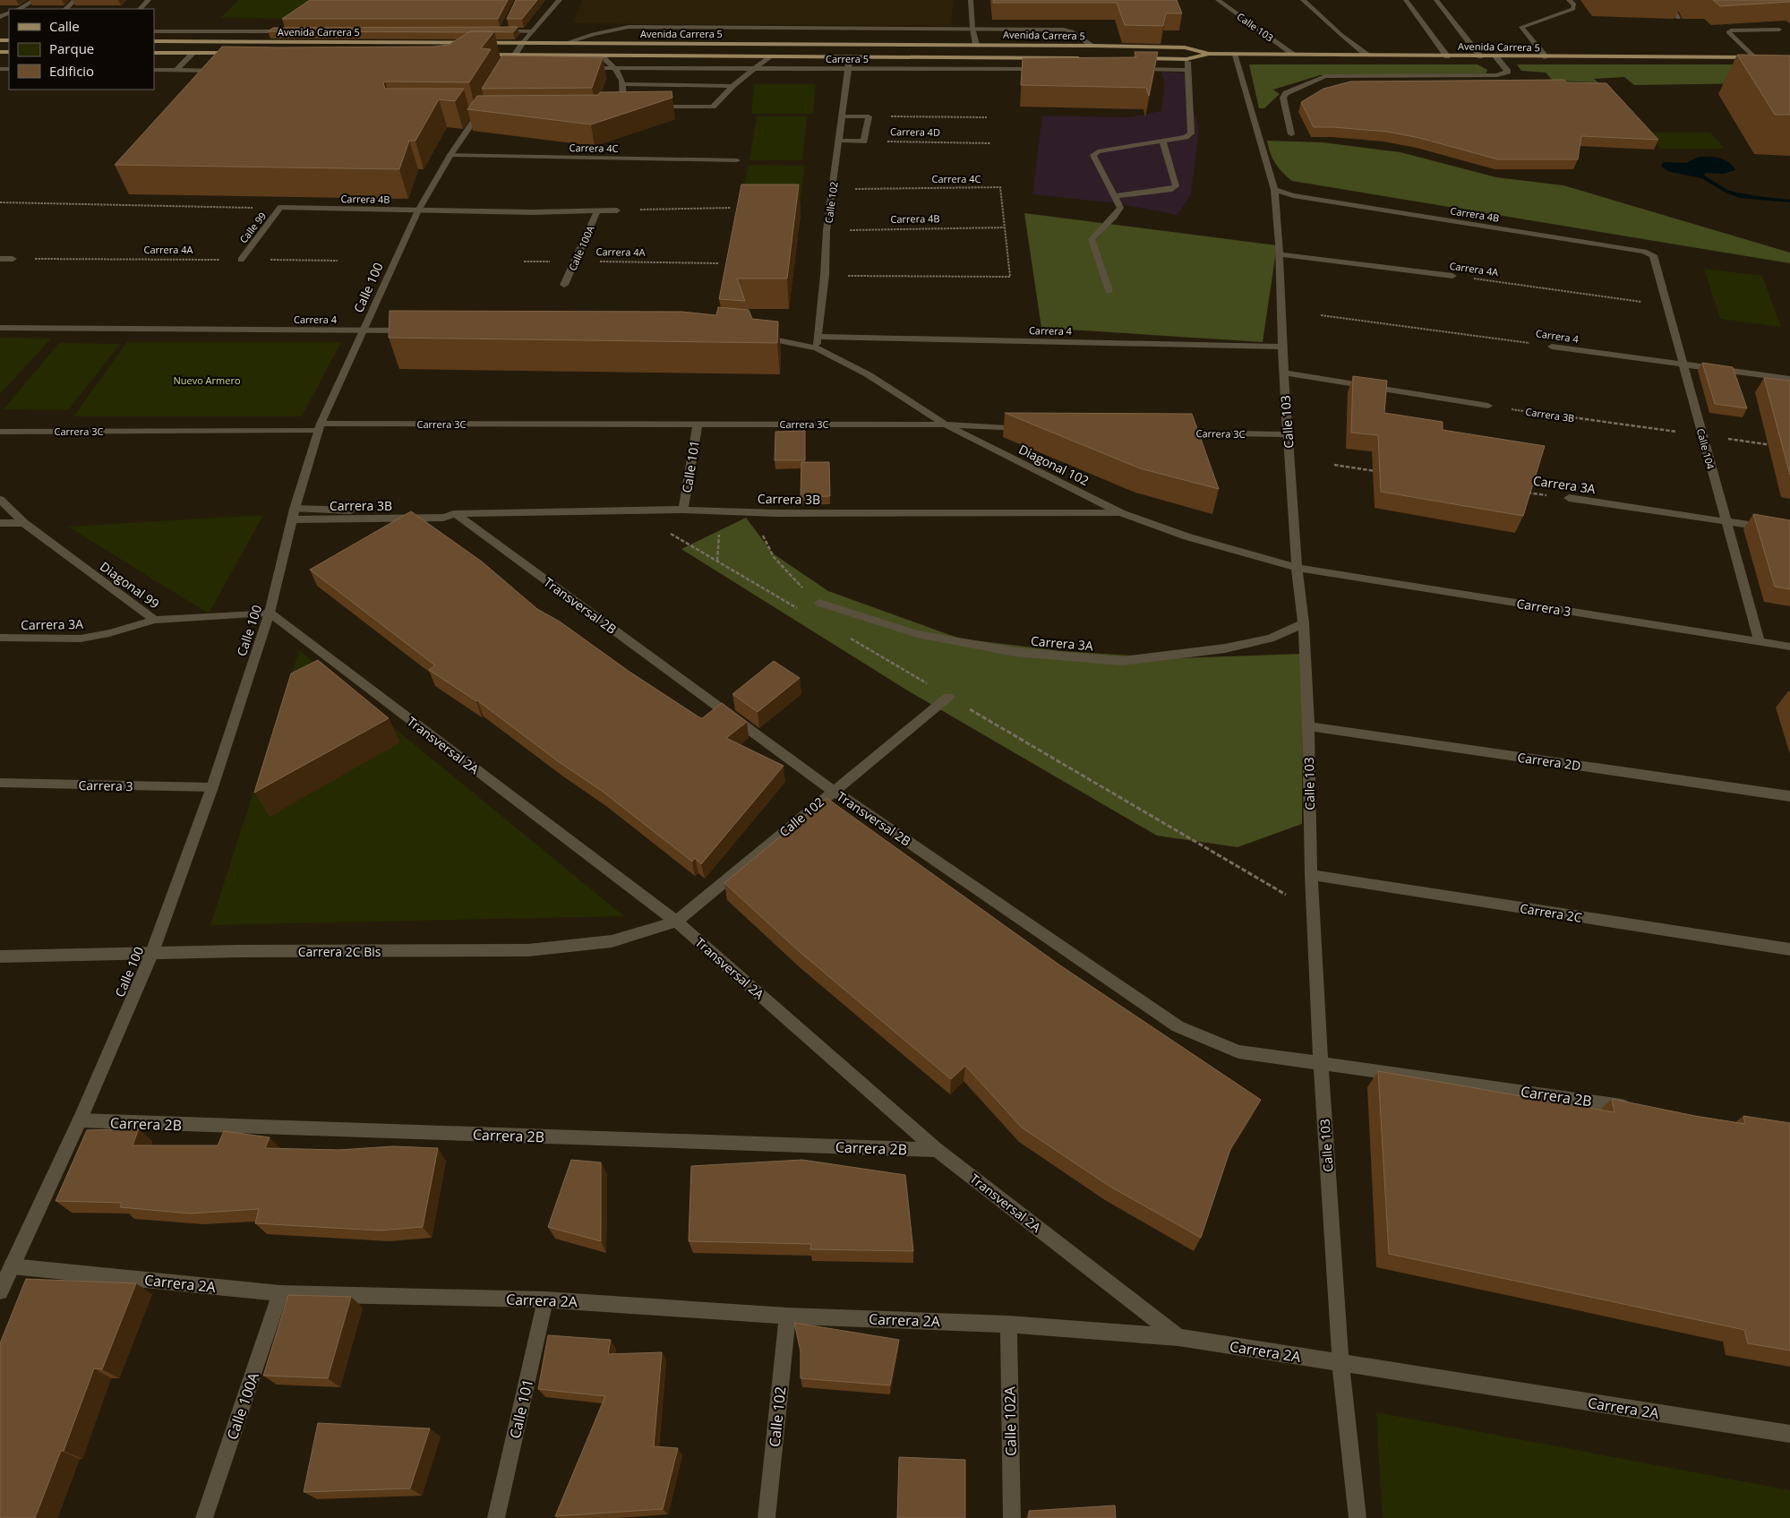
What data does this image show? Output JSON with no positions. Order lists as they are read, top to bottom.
{
  "streets": {
    "main road": ["Avenida Carrera 5"],
    "street": [
      "Calle 103",
      "Carrera 5",
      "Carrera 4C",
      "Carrera 4B",
      "Calle 102",
      "Calle 99",
      "Calle 100A",
      "Carrera 4A",
      "Calle 100",
      "Carrera 4",
      "Carrera 3B",
      "Carrera 3C",
      "Calle 104",
      "Diagonal 102",
      "Calle 101",
      "Carrera 3A",
      "Diagonal 99",
      "Transversal 2B",
      "Carrera 3",
      "Transversal 2A",
      "Carrera 2D",
      "Carrera 2C",
      "Carrera 2C Bis",
      "Carrera 2B",
      "Carrera 2A",
      "Calle 102A"
    ],
    "path": ["Carrera 4D"]
  },
  "crossings": [
    ["Calle 103", "Avenida Carrera 5"],
    ["Calle 103", "Carrera 4B"],
    ["Calle 103", "Carrera 4A"],
    ["Calle 103", "Carrera 4"],
    ["Calle 103", "Carrera 3C"],
    ["Calle 103", "Diagonal 102"],
    ["Calle 103", "Carrera 3A"],
    ["Calle 103", "Transversal 2B"],
    ["Calle 103", "Carrera 3"],
    ["Calle 103", "Carrera 2D"],
    ["Calle 103", "Carrera 2C"],
    ["Calle 103", "Carrera 2B"],
    ["Calle 103", "Carrera 2A"],
    ["Avenida Carrera 5", "Calle 102"],
    ["Carrera 5", "Calle 102"],
    ["Carrera 4C", "Carrera 4B"],
    ["Carrera 4C", "Calle 102"],
    ["Carrera 4C", "Calle 100"],
    ["Carrera 4B", "Calle 102"],
    ["Carrera 4B", "Calle 99"],
    ["Carrera 4B", "Calle 100A"],
    ["Carrera 4B", "Calle 100"],
    ["Carrera 4B", "Calle 104"],
    ["Calle 102", "Carrera 4"],
    ["Calle 102", "Diagonal 102"],
    ["Calle 102", "Transversal 2B"],
    ["Calle 102", "Transversal 2A"],
    ["Calle 102", "Carrera 2C Bis"],
    ["Calle 102", "Carrera 2A"],
    ["Calle 99", "Carrera 4A"],
    ["Calle 100A", "Carrera 4A"],
    ["Calle 100A", "Carrera 2A"],
    ["Carrera 4A", "Calle 104"],
    ["Calle 100", "Carrera 4"],
    ["Calle 100", "Carrera 3B"],
    ["Calle 100", "Carrera 3C"],
    ["Calle 100", "Diagonal 99"],
    ["Calle 100", "Carrera 3"],
    ["Calle 100", "Transversal 2A"],
    ["Calle 100", "Carrera 2C Bis"],
    ["Calle 100", "Carrera 2B"],
    ["Calle 100", "Carrera 2A"],
    ["Carrera 4", "Calle 104"],
    ["Carrera 3B", "Calle 104"],
    ["Carrera 3B", "Diagonal 102"],
    ["Carrera 3B", "Calle 101"],
    ["Carrera 3B", "Transversal 2B"],
    ["Carrera 3C", "Diagonal 102"],
    ["Carrera 3C", "Calle 101"],
    ["Calle 104", "Carrera 3A"],
    ["Calle 104", "Carrera 3"],
    ["Diagonal 102", "Carrera 3"],
    ["Calle 101", "Carrera 2A"],
    ["Carrera 3A", "Diagonal 99"],
    ["Diagonal 99", "Transversal 2A"],
    ["Transversal 2B", "Carrera 2B"],
    ["Transversal 2A", "Carrera 2C Bis"],
    ["Transversal 2A", "Carrera 2B"],
    ["Transversal 2A", "Carrera 2A"],
    ["Carrera 2A", "Calle 102A"]
  ],
  "parks": ["Nuevo Armero"],
  "legend": ["Calle", "Parque", "Edificio"]
}
